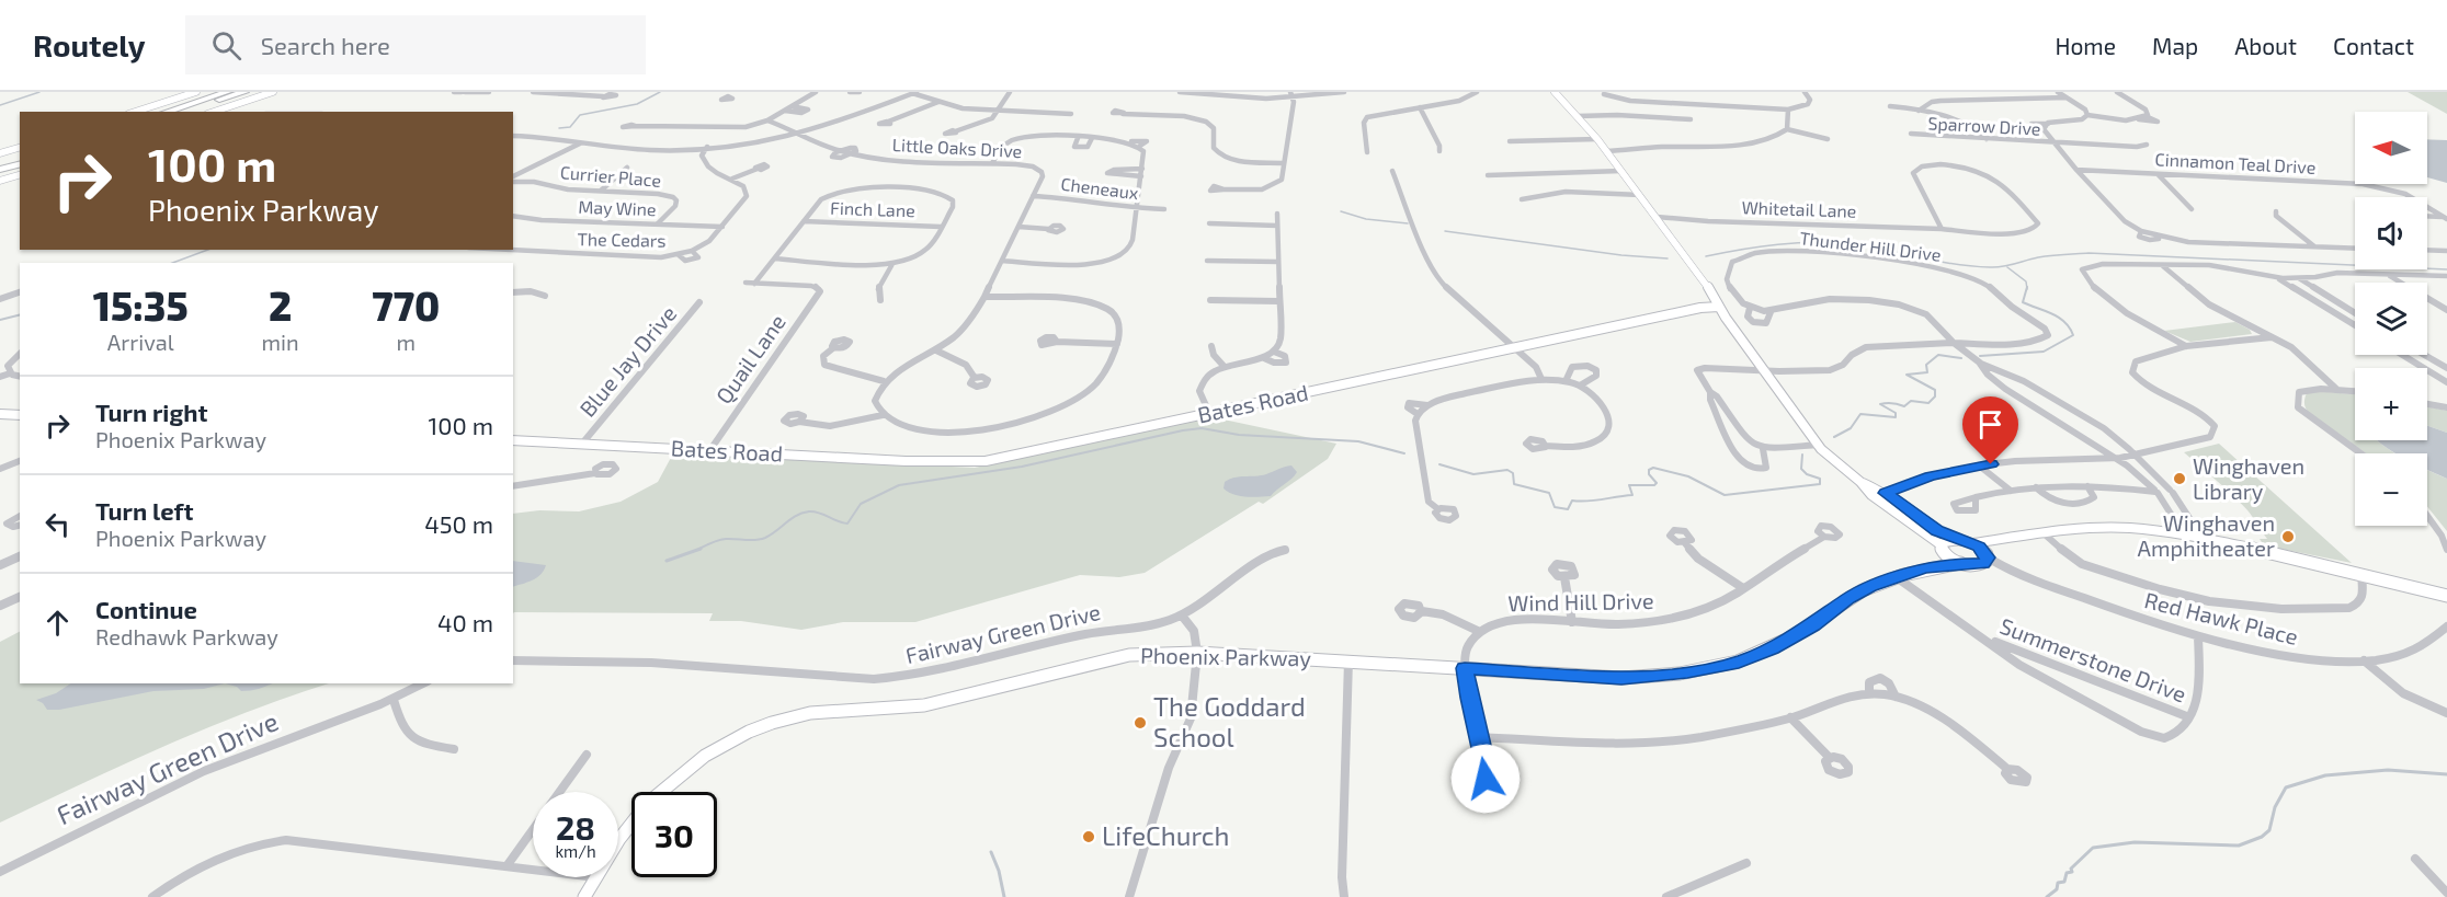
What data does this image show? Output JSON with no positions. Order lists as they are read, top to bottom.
{
  "streets": {
    "street": [
      "Sparrow Drive",
      "Little Oaks Drive",
      "Cinnamon Teal Drive",
      "Currier Place",
      "Cheneaux",
      "May Wine",
      "Finch Lane",
      "Whitetail Lane",
      "The Cedars",
      "Thunder Hill Drive",
      "Quail Lane",
      "Blue Jay Drive",
      "Bates Road",
      "Wind Hill Drive",
      "Red Hawk Place",
      "Fairway Green Drive",
      "Phoenix Parkway",
      "Summerstone Drive"
    ]
  },
  "crossings": [
    ["Little Oaks Drive", "Cheneaux"],
    ["Currier Place", "May Wine"],
    ["May Wine", "The Cedars"],
    ["Quail Lane", "Bates Road"],
    ["Blue Jay Drive", "Bates Road"],
    ["Red Hawk Place", "Phoenix Parkway"],
    ["Red Hawk Place", "Summerstone Drive"],
    ["Phoenix Parkway", "Summerstone Drive"]
  ],
  "places": [
    "Winghaven Library",
    "Winghaven Amphitheater",
    "The Goddard School",
    "LifeChurch"
  ],
  "north": "left",
  "page": {
    "header": "Routely",
    "search": "Search here",
    "nav": [
      "Home",
      "Map",
      "About",
      "Contact"
    ],
    "map_buttons": ["+", "−"],
    "turn": ["100 m", "Phoenix Parkway"],
    "eta": [
      "15:35",
      "Arrival",
      "2",
      "min",
      "770",
      "m"
    ],
    "list": [
      {
        "name": "Turn right",
        "note": "Phoenix Parkway",
        "value": "100 m"
      },
      {
        "name": "Turn left",
        "note": "Phoenix Parkway",
        "value": "450 m"
      },
      {
        "name": "Continue",
        "note": "Redhawk Parkway",
        "value": "40 m"
      }
    ],
    "speed": "28 km/h",
    "limit": "30"
  }
}
